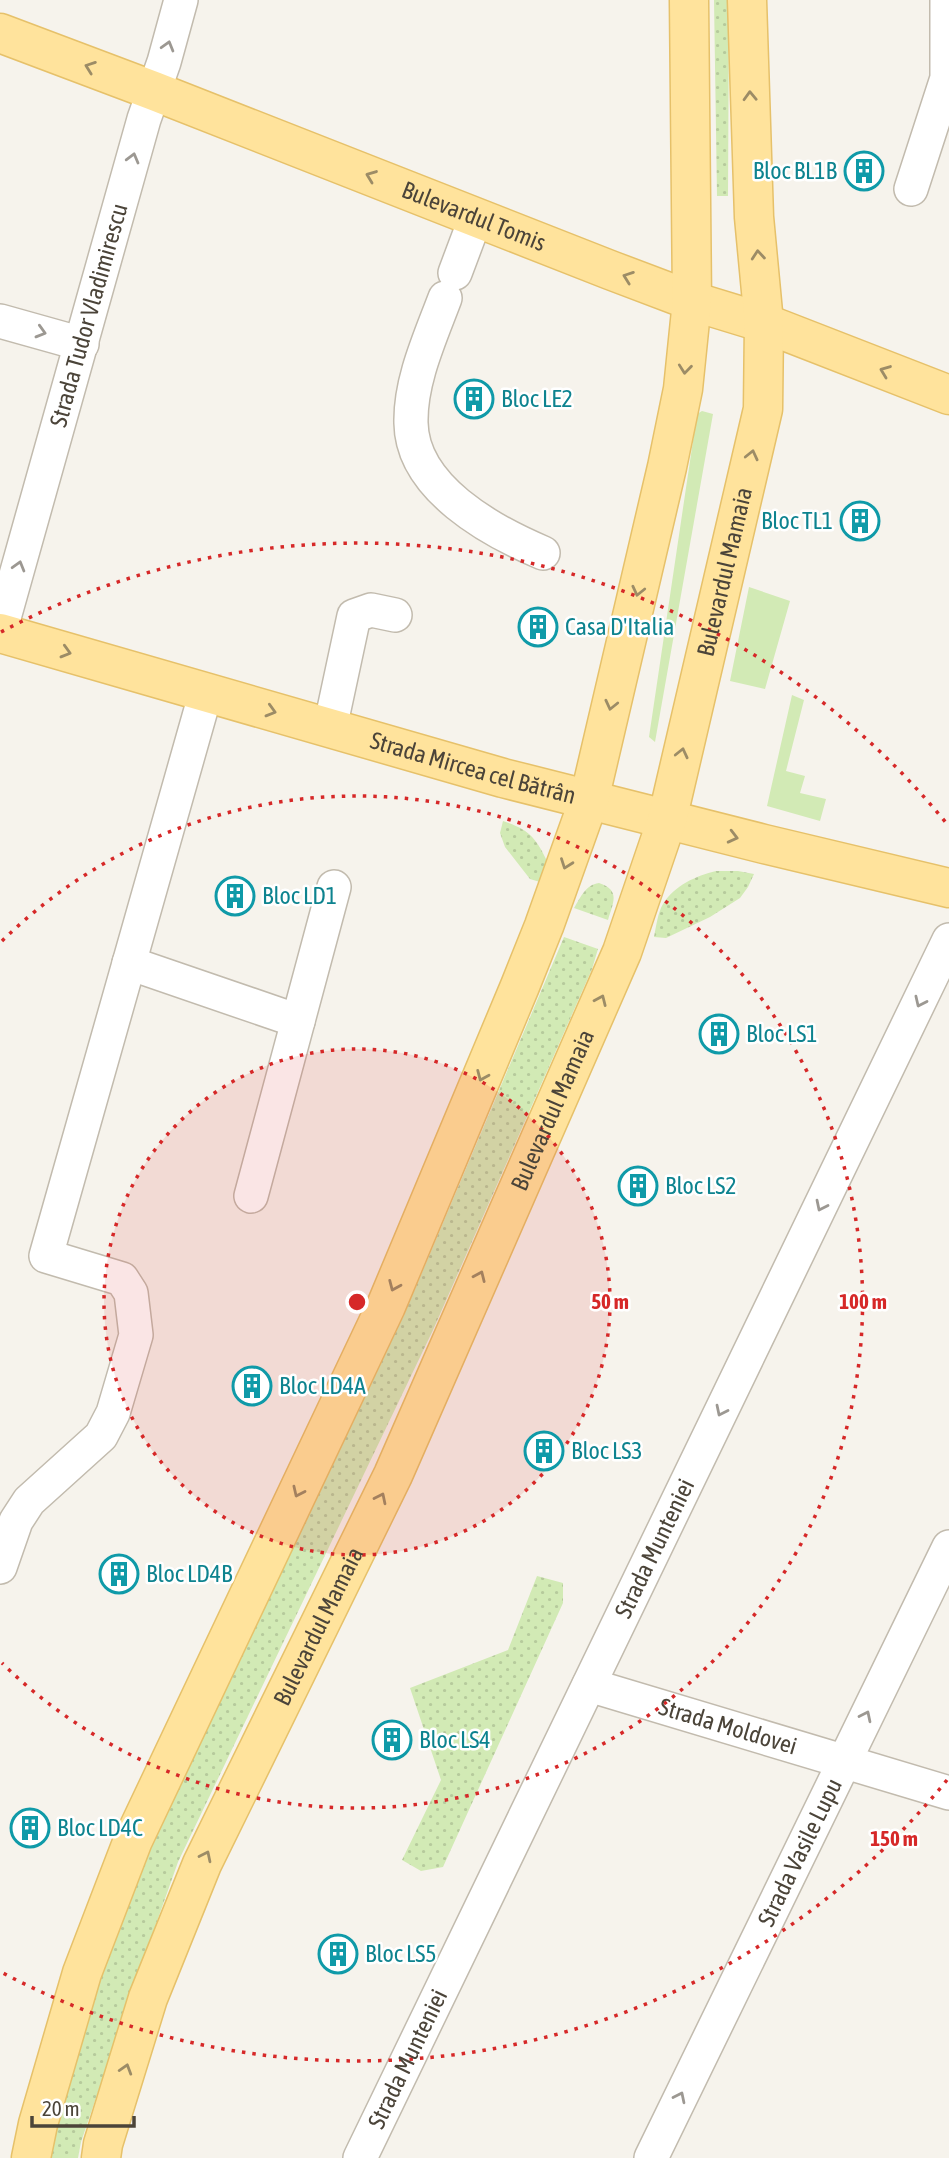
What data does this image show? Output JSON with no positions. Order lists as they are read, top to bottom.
{
  "streets": {
    "main road": ["Bulevardul Tomis", "Bulevardul Mamaia", "Strada Mircea cel Bătrân"],
    "street": [
      "Strada Tudor Vladimirescu",
      "Strada Munteniei",
      "Strada Moldovei",
      "Strada Vasile Lupu"
    ]
  },
  "crossings": [
    ["Bulevardul Tomis", "Strada Tudor Vladimirescu"],
    ["Bulevardul Tomis", "Bulevardul Mamaia"],
    ["Strada Tudor Vladimirescu", "Strada Mircea cel Bătrân"],
    ["Bulevardul Mamaia", "Strada Mircea cel Bătrân"],
    ["Strada Munteniei", "Strada Moldovei"],
    ["Strada Moldovei", "Strada Vasile Lupu"]
  ],
  "one_way": [
    "Bulevardul Tomis",
    "Strada Tudor Vladimirescu",
    "Strada Mircea cel Bătrân",
    "Strada Munteniei",
    "Strada Vasile Lupu"
  ],
  "places": {
    "building": [
      "Bloc BL1B",
      "Bloc LE2",
      "Bloc TL1",
      "Casa D'Italia",
      "Bloc LD1",
      "Bloc LS1",
      "Bloc LS2",
      "Bloc LD4A",
      "Bloc LS3",
      "Bloc LD4B",
      "Bloc LS4",
      "Bloc LD4C",
      "Bloc LS5"
    ]
  },
  "scale_bar": "20 m",
  "rings": ["50 m", "100 m", "150 m"]
}
